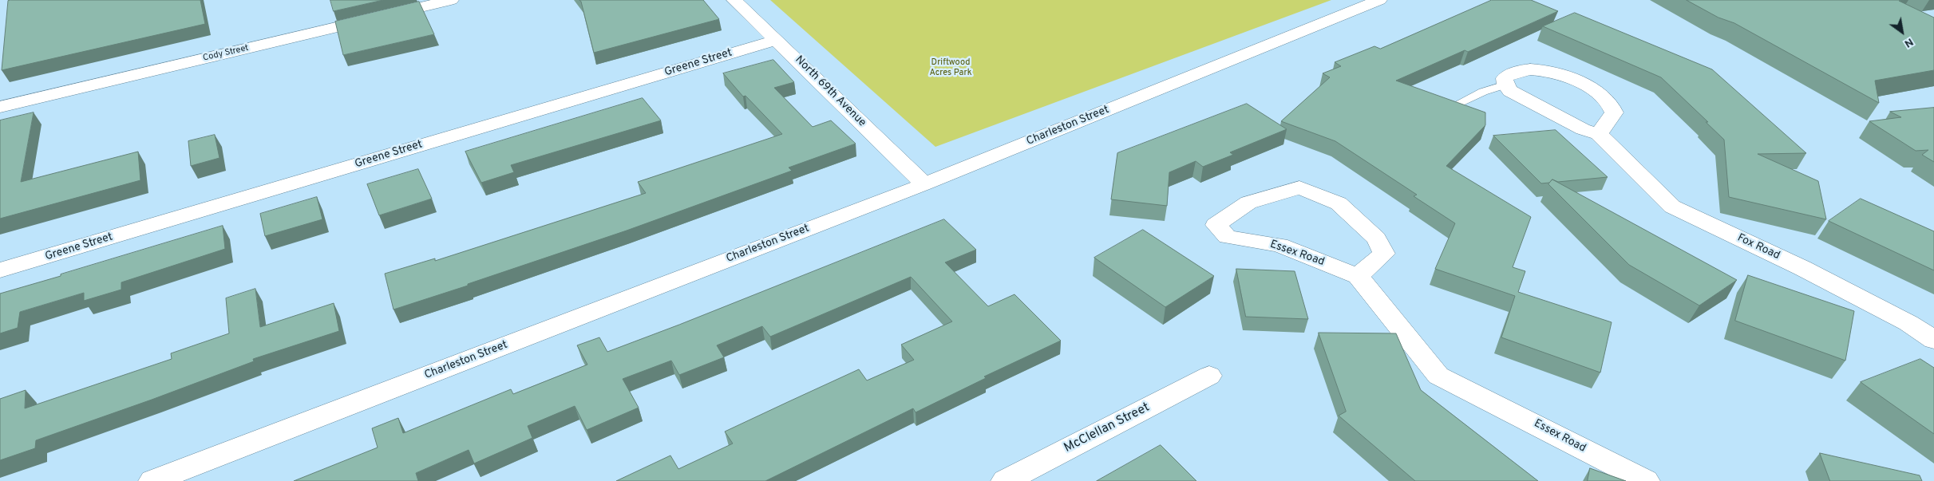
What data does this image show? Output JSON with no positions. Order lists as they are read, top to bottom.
{
  "streets": {
    "street": [
      "Cody Street",
      "Greene Street",
      "North 69th Avenue",
      "Charleston Street",
      "Fox Road",
      "Essex Road",
      "McClellan Street"
    ]
  },
  "crossings": [
    ["Greene Street", "North 69th Avenue"],
    ["North 69th Avenue", "Charleston Street"]
  ],
  "parks": ["Driftwood Acres Park"],
  "north": "bottom right"
}
